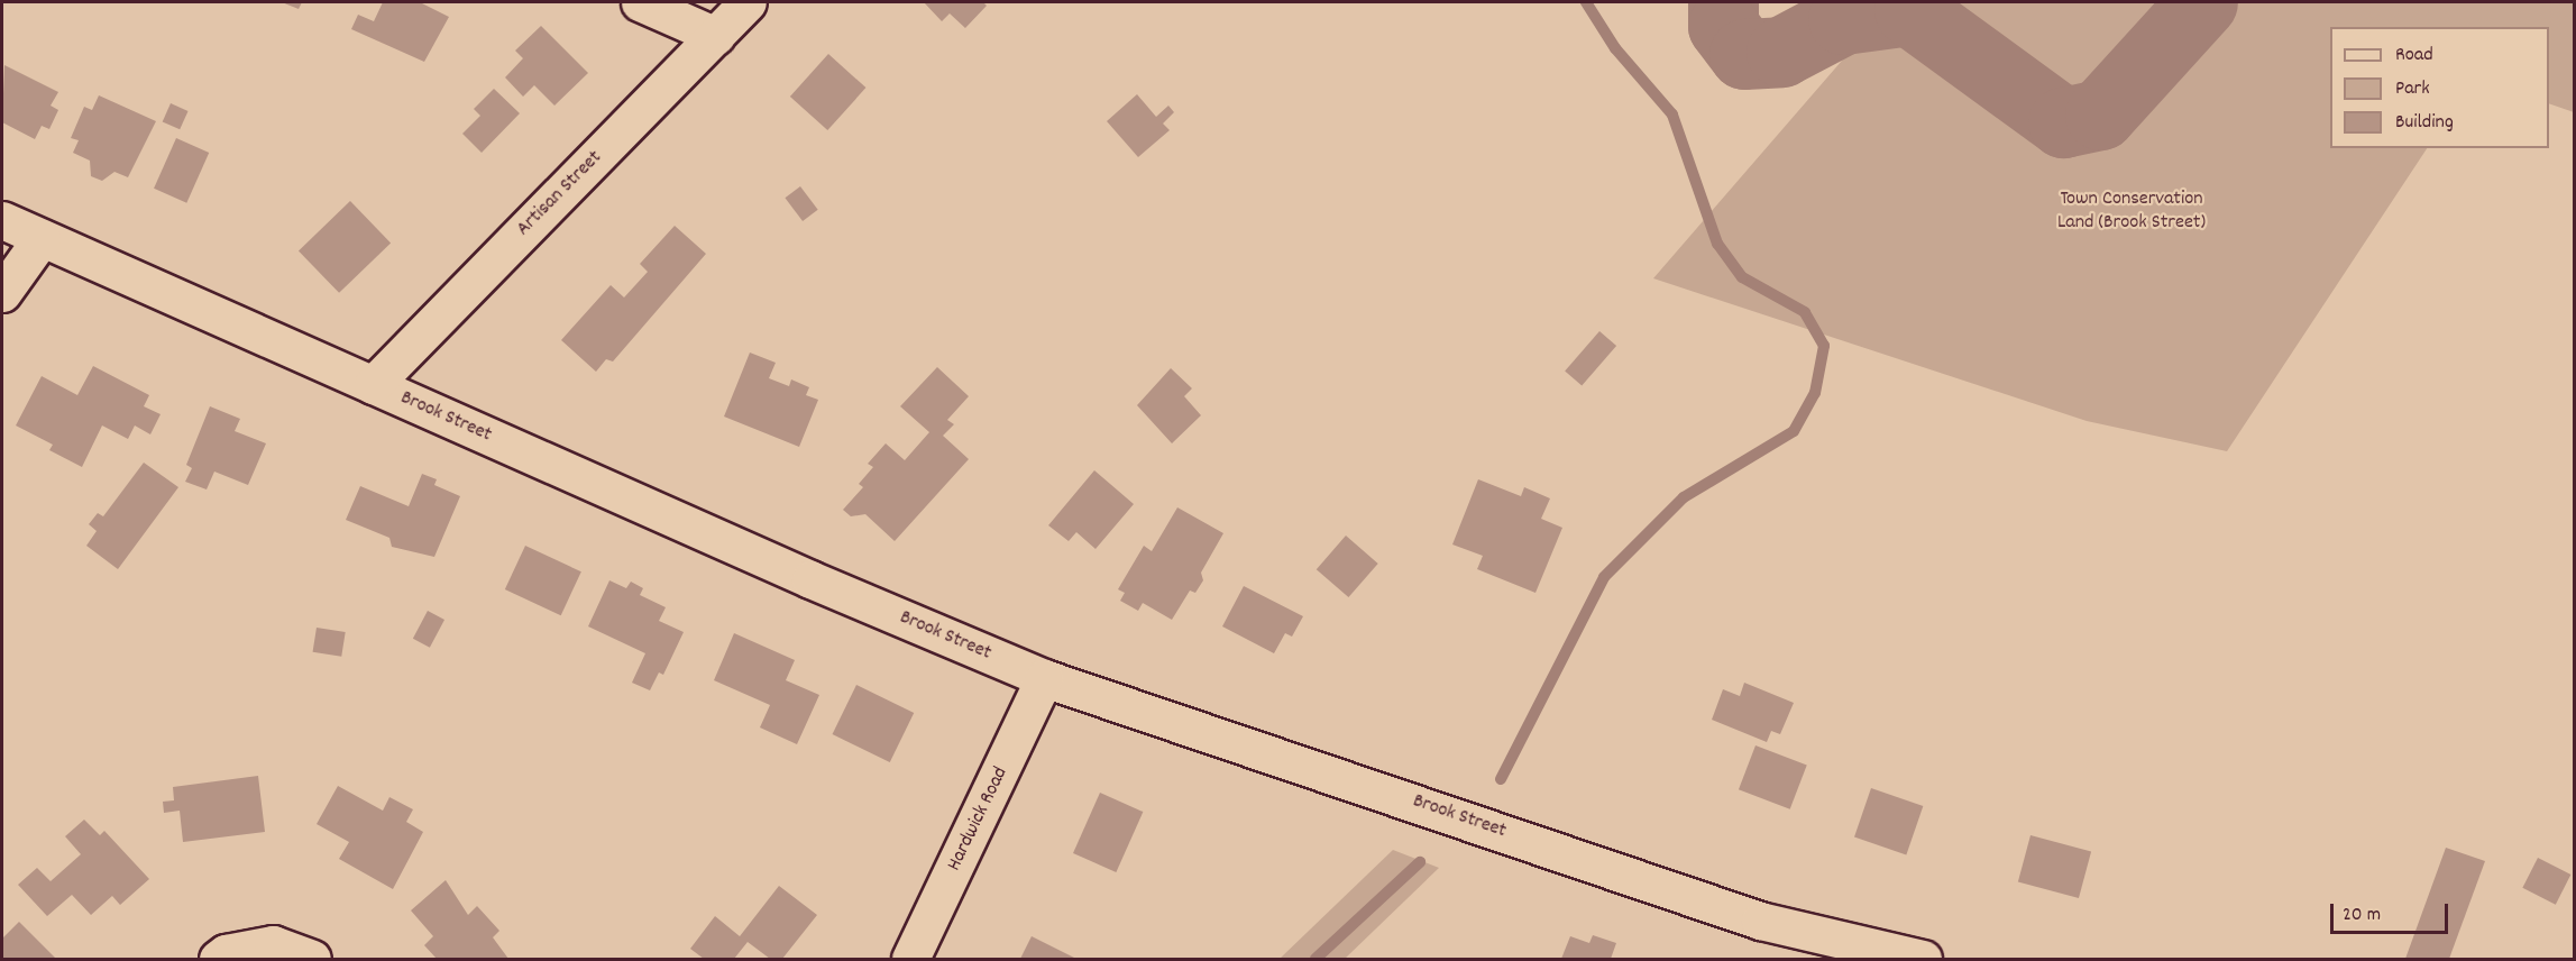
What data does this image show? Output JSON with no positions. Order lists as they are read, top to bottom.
{
  "streets": {
    "street": ["Artisan Street", "Brook Street", "Hardwick Road"]
  },
  "crossings": [
    ["Artisan Street", "Brook Street"],
    ["Brook Street", "Hardwick Road"]
  ],
  "parks": ["Town Conservation Land (Brook Street)"],
  "legend": ["Road", "Park", "Building"],
  "scale_bar": "20 m"
}
